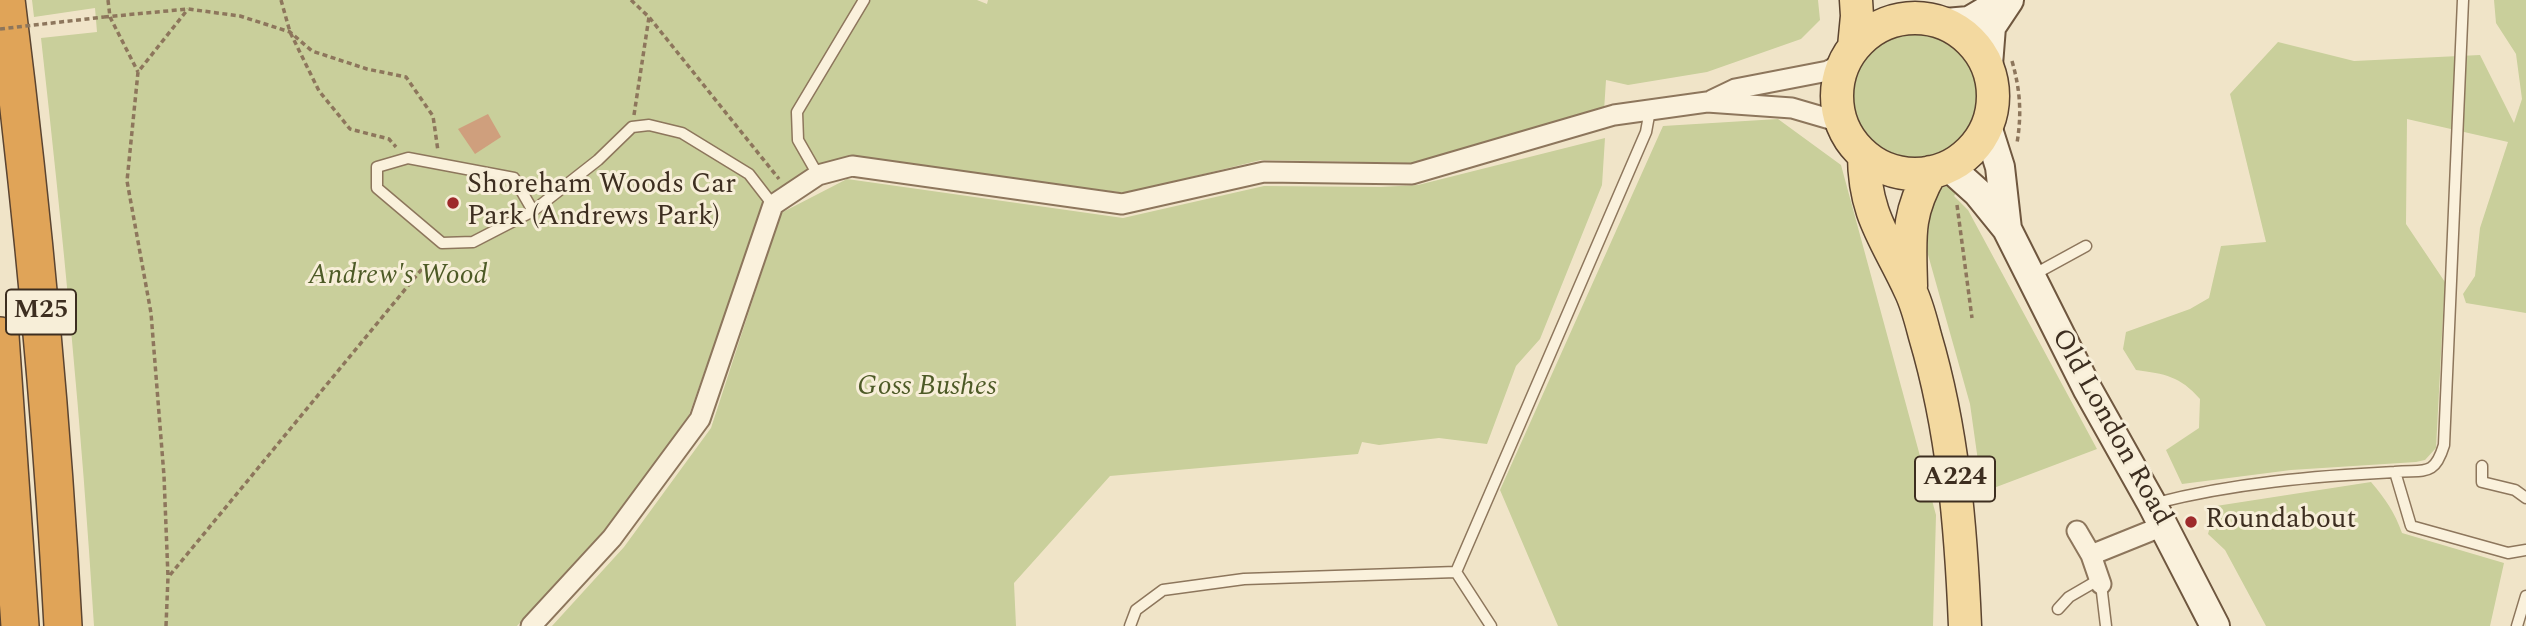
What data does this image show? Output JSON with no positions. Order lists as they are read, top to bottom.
{
  "streets": {
    "highway": ["M25"],
    "main road": ["A224"],
    "street": ["Old London Road"]
  },
  "crossings": [
    ["Old London Road", "A224"]
  ],
  "parks": ["Andrew's Wood", "Goss Bushes"],
  "places": ["Shoreham Woods Car Park (Andrews Park)", "Roundabout"]
}
